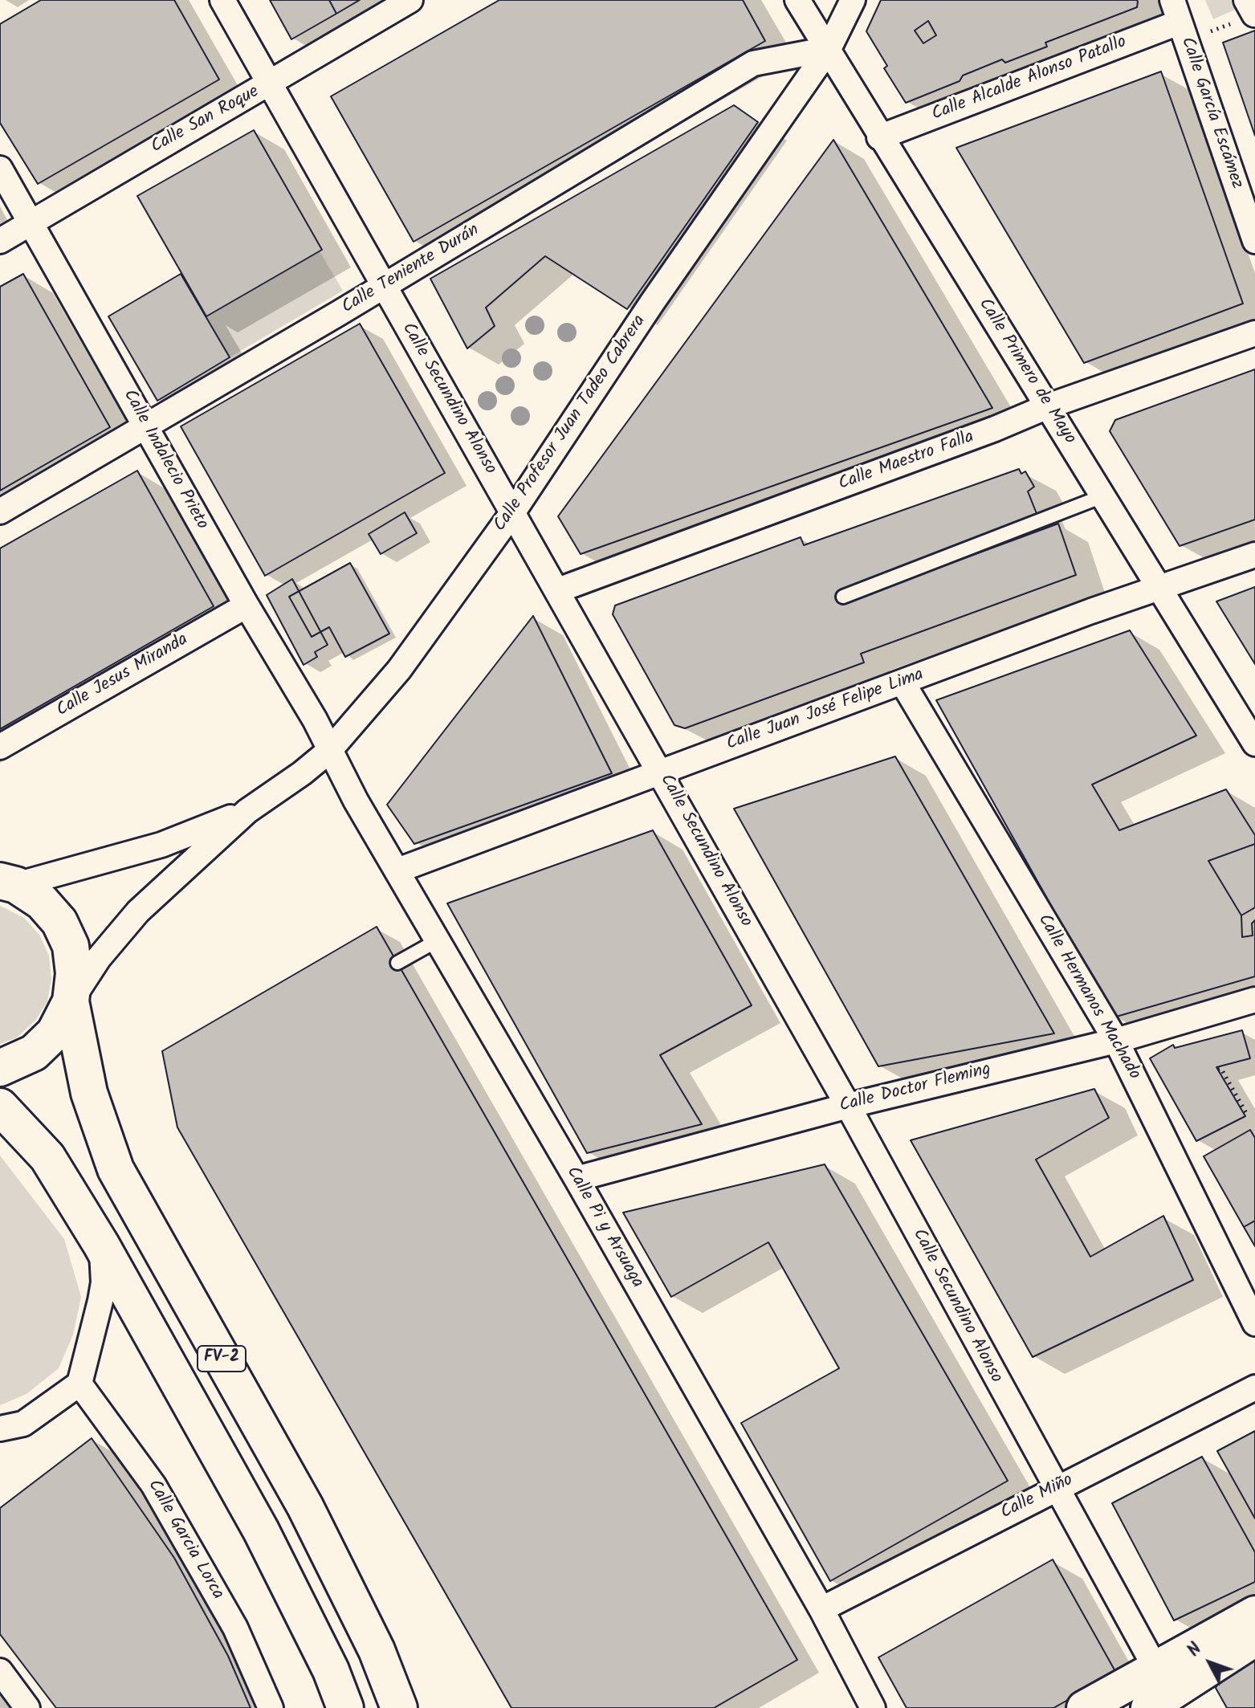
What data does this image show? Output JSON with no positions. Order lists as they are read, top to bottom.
{
  "streets": {
    "main road": ["FV-2"],
    "street": [
      "Calle Alcalde Alonso Patallo",
      "Calle García Escámez",
      "Calle San Roque",
      "Calle Teniente Durán",
      "Calle Primero de Mayo",
      "Calle Secundino Alonso",
      "Calle Profesor Juan Tadeo Cabrera",
      "Calle Indalecio Prieto",
      "Calle Maestro Falla",
      "Calle Jesus Miranda",
      "Calle Juan José Felipe Lima",
      "Calle Hermanos Machado",
      "Calle Doctor Fleming",
      "Calle Pi y Arsuaga",
      "Calle Miño",
      "Calle Garcia Lorca"
    ]
  },
  "crossings": [
    ["Calle Alcalde Alonso Patallo", "Calle García Escámez"],
    ["Calle Alcalde Alonso Patallo", "Calle Primero de Mayo"],
    ["Calle San Roque", "Calle Secundino Alonso"],
    ["Calle San Roque", "Calle Indalecio Prieto"],
    ["Calle Teniente Durán", "Calle Primero de Mayo"],
    ["Calle Teniente Durán", "Calle Secundino Alonso"],
    ["Calle Teniente Durán", "Calle Profesor Juan Tadeo Cabrera"],
    ["Calle Teniente Durán", "Calle Indalecio Prieto"],
    ["Calle Primero de Mayo", "Calle Profesor Juan Tadeo Cabrera"],
    ["Calle Primero de Mayo", "Calle Maestro Falla"],
    ["Calle Primero de Mayo", "Calle Juan José Felipe Lima"],
    ["Calle Secundino Alonso", "Calle Profesor Juan Tadeo Cabrera"],
    ["Calle Secundino Alonso", "Calle Maestro Falla"],
    ["Calle Secundino Alonso", "Calle Juan José Felipe Lima"],
    ["Calle Secundino Alonso", "Calle Doctor Fleming"],
    ["Calle Secundino Alonso", "Calle Miño"],
    ["Calle Profesor Juan Tadeo Cabrera", "Calle Indalecio Prieto"],
    ["Calle Profesor Juan Tadeo Cabrera", "Calle Pi y Arsuaga"],
    ["Calle Profesor Juan Tadeo Cabrera", "FV-2"],
    ["Calle Indalecio Prieto", "Calle Jesus Miranda"],
    ["Calle Indalecio Prieto", "Calle Pi y Arsuaga"],
    ["Calle Juan José Felipe Lima", "Calle Hermanos Machado"],
    ["Calle Juan José Felipe Lima", "Calle Pi y Arsuaga"],
    ["Calle Hermanos Machado", "Calle Doctor Fleming"],
    ["Calle Doctor Fleming", "Calle Pi y Arsuaga"],
    ["Calle Pi y Arsuaga", "Calle Miño"]
  ],
  "north": "top left"
}
